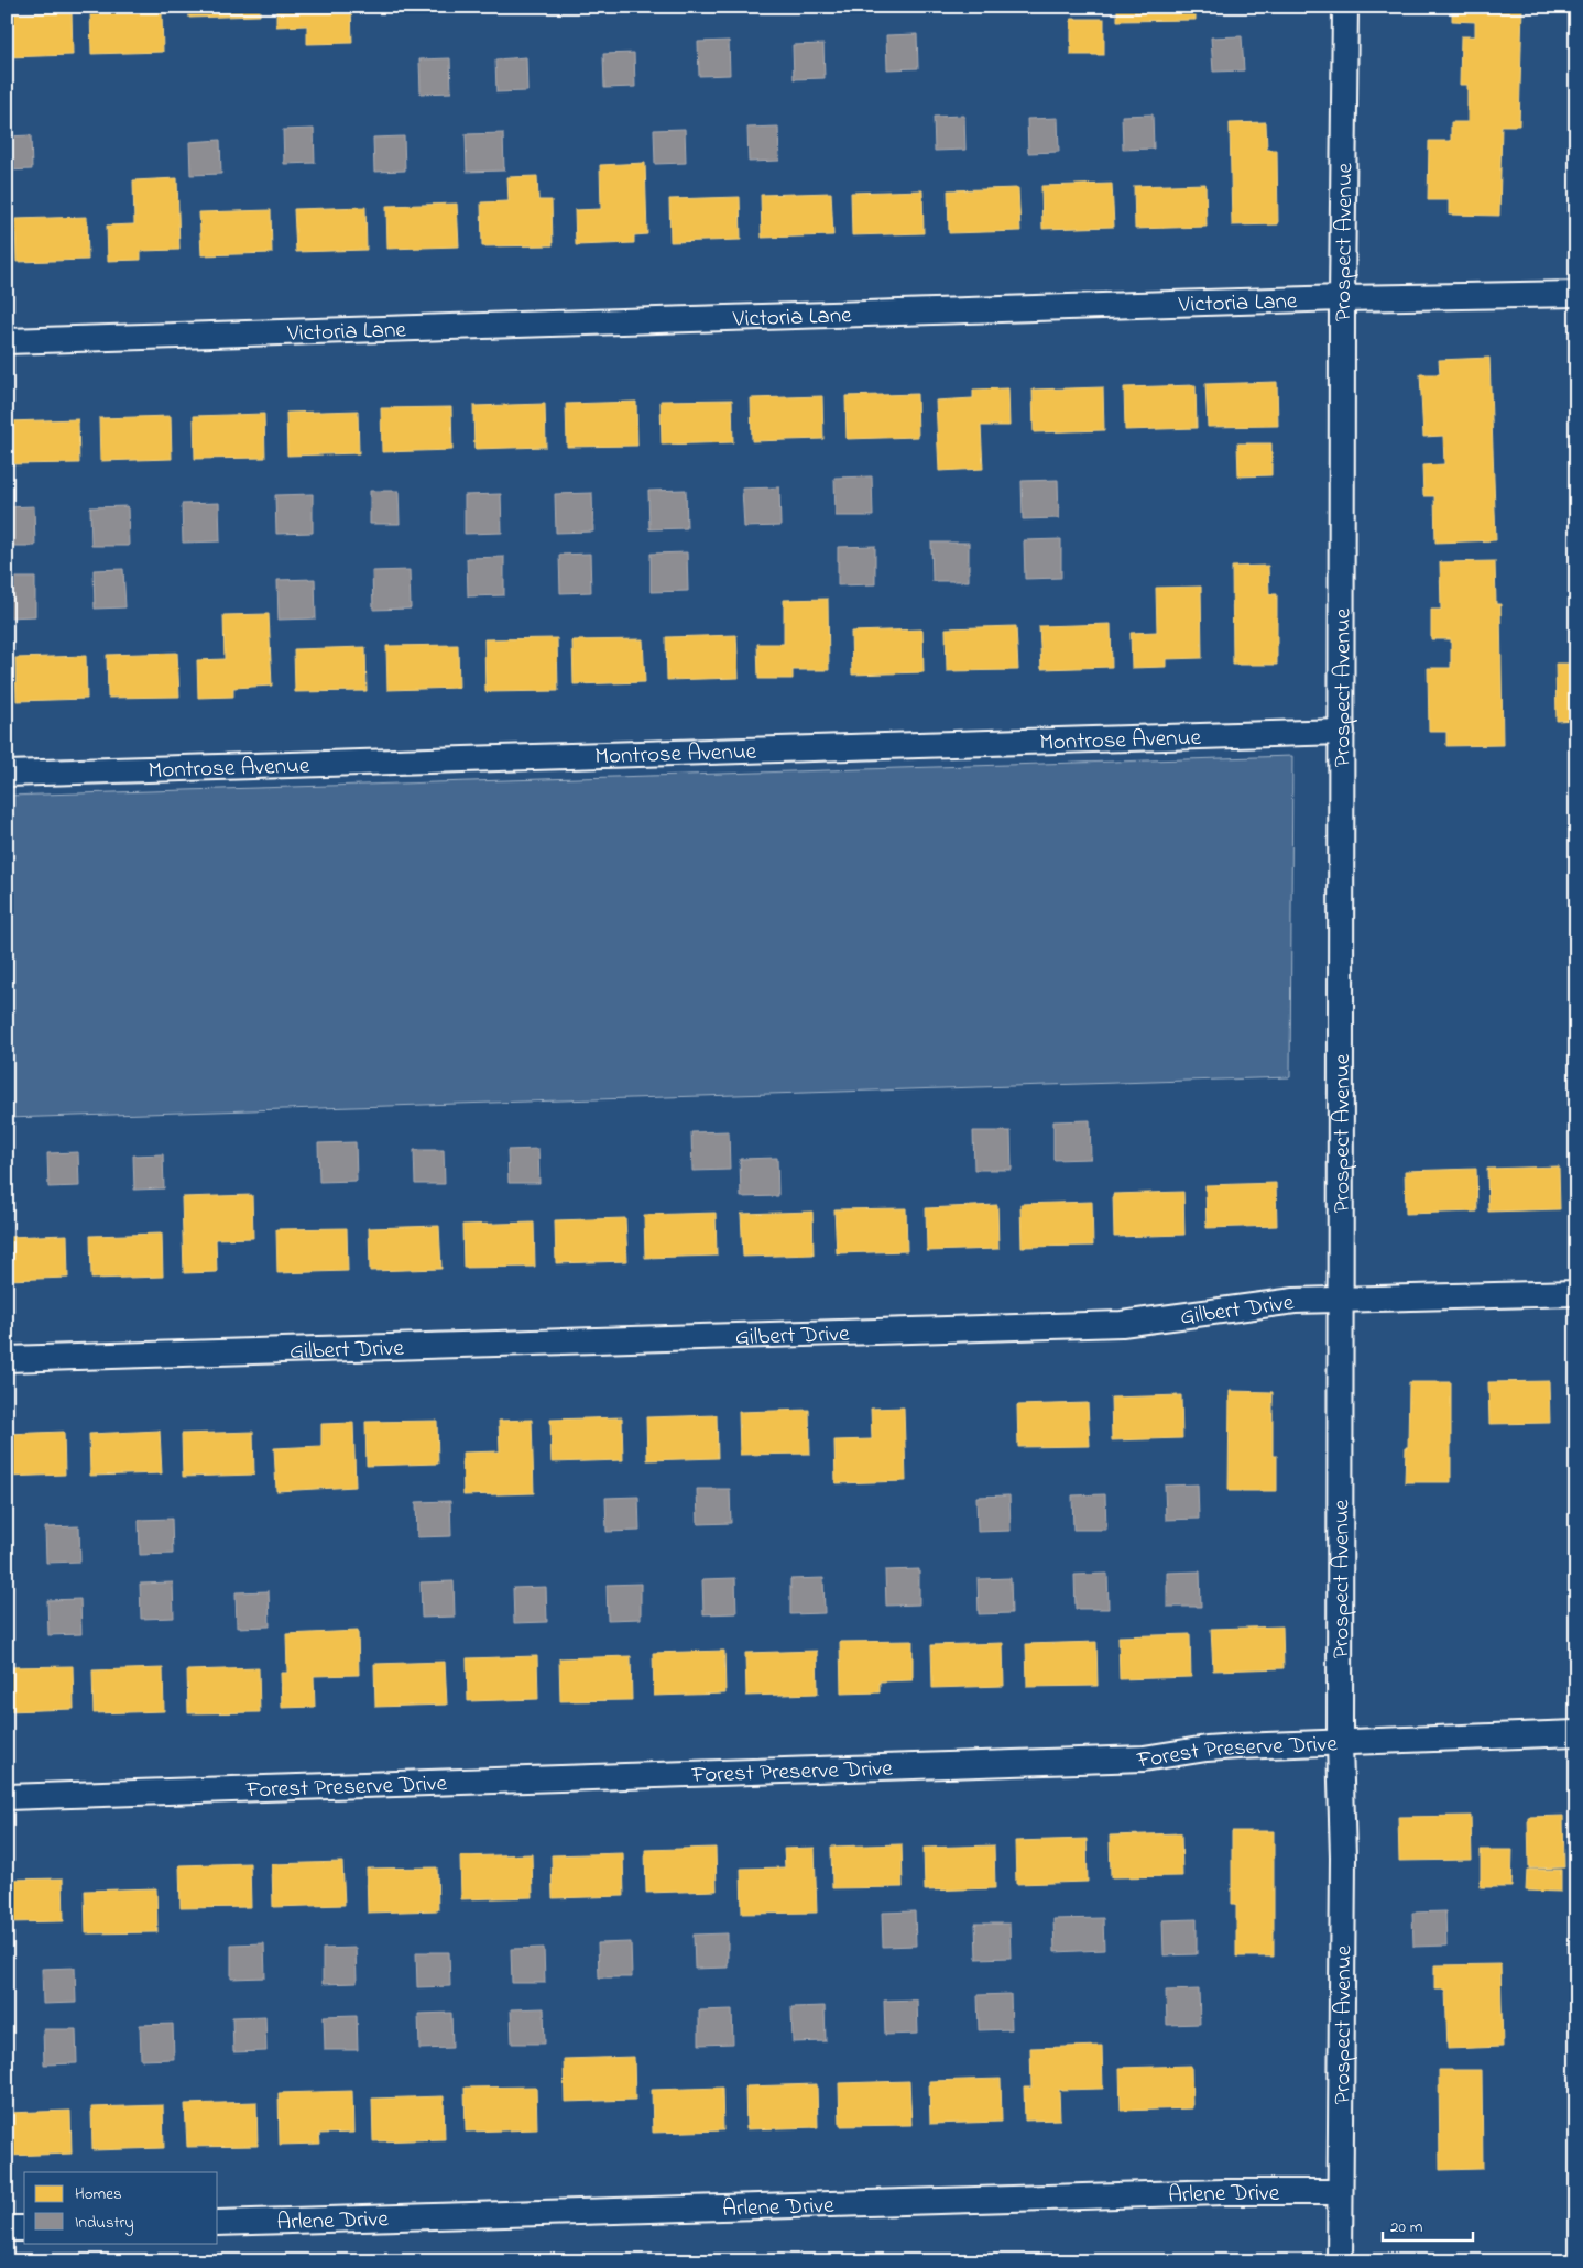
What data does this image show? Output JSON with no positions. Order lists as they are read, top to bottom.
{
  "streets": {
    "street": [
      "Prospect Avenue",
      "Victoria Lane",
      "Montrose Avenue",
      "Gilbert Drive",
      "Forest Preserve Drive",
      "Arlene Drive"
    ]
  },
  "crossings": [
    ["Prospect Avenue", "Victoria Lane"],
    ["Prospect Avenue", "Montrose Avenue"],
    ["Prospect Avenue", "Gilbert Drive"],
    ["Prospect Avenue", "Forest Preserve Drive"],
    ["Prospect Avenue", "Arlene Drive"]
  ],
  "legend": ["Homes", "Industry"],
  "scale_bar": "20 m"
}
